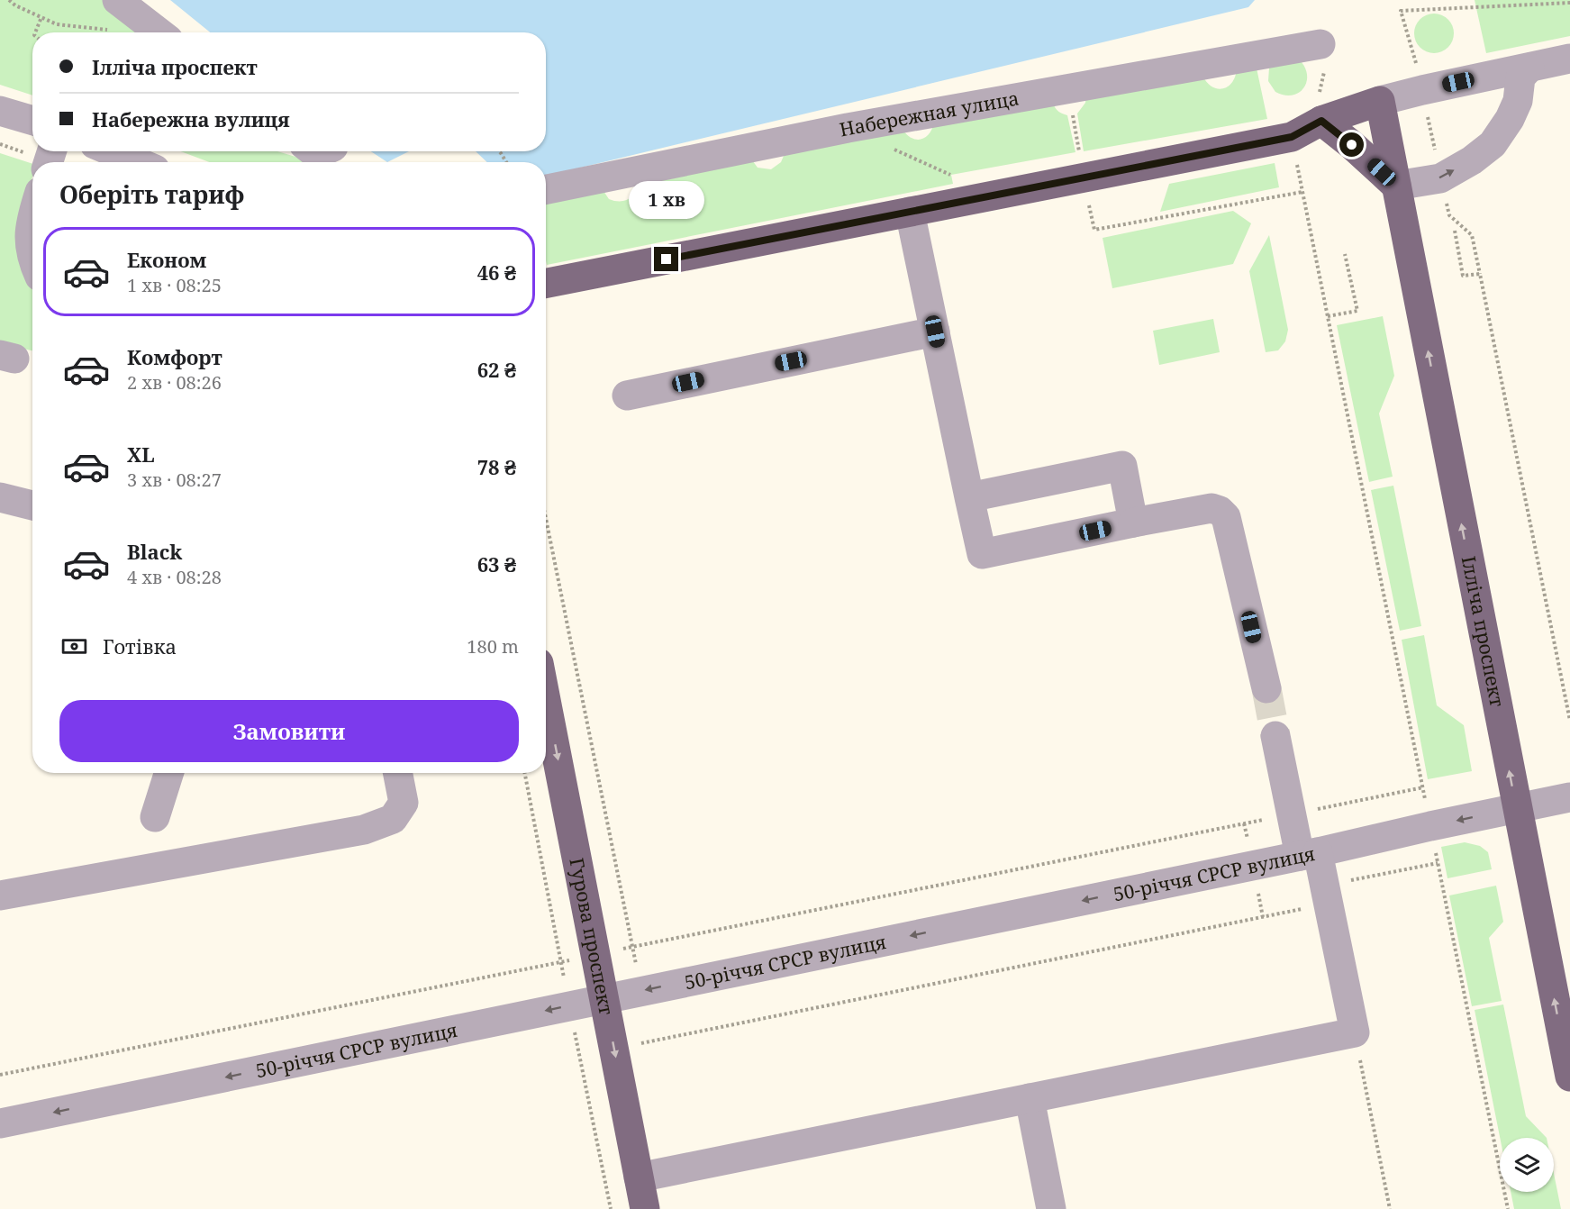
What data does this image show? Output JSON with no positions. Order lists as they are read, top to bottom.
{
  "streets": {
    "main road": ["Ілліча проспект", "Гурова проспект"],
    "street": ["Набережная улица", "50-річчя СРСР вулиця"]
  },
  "crossings": [
    ["Ілліча проспект", "50-річчя СРСР вулиця"],
    ["50-річчя СРСР вулиця", "Гурова проспект"]
  ],
  "one_way": ["Ілліча проспект", "Гурова проспект"],
  "page": {
    "banner": ["Ілліча проспект", "Набережна вулиця"],
    "heading": "Оберіть тариф",
    "bubble": "1 хв",
    "list": [
      {
        "name": "Економ",
        "note": "1 хв · 08:25",
        "value": "46 ₴"
      },
      {
        "name": "Комфорт",
        "note": "2 хв · 08:26",
        "value": "62 ₴"
      },
      {
        "name": "XL",
        "note": "3 хв · 08:27",
        "value": "78 ₴"
      },
      {
        "name": "Black",
        "note": "4 хв · 08:28",
        "value": "63 ₴"
      }
    ],
    "pay": ["Готівка", "180 m"],
    "buttons": "Замовити"
  }
}
